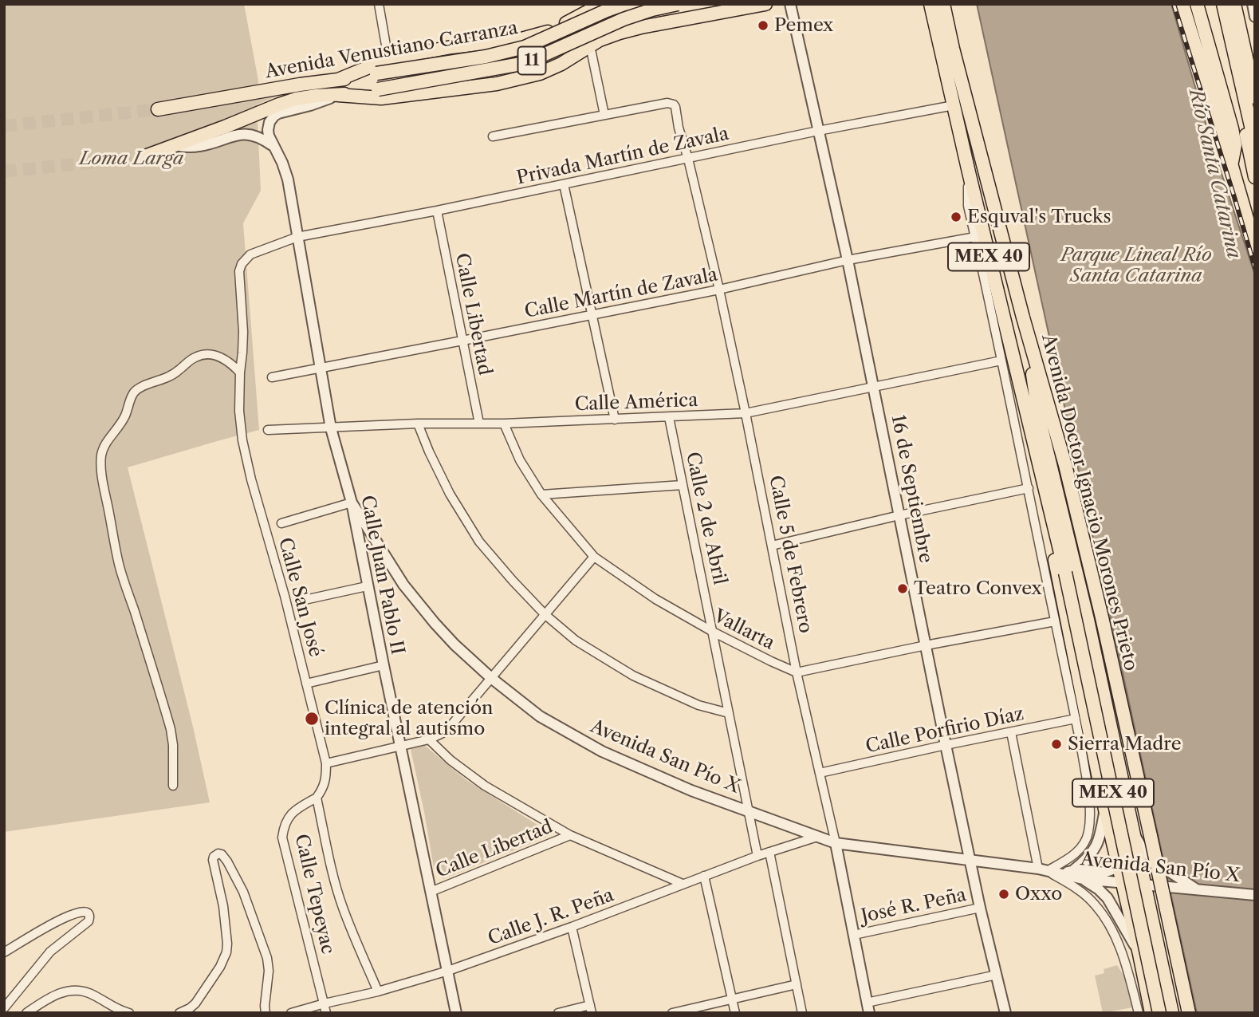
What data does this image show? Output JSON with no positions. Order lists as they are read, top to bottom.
{
  "streets": {
    "main road": [
      "Avenida Venustiano Carranza",
      "11",
      "MEX 40",
      "Avenida Doctor Ignacio Morones Prieto"
    ],
    "street": [
      "Privada Martín de Zavala",
      "Calle Martín de Zavala",
      "Calle Libertad",
      "Calle América",
      "16 de Septiembre",
      "Calle 2 de Abril",
      "Calle 5 de Febrero",
      "Calle Juan Pablo II",
      "Calle San José",
      "Vallarta",
      "Calle Porfirio Díaz",
      "Avenida San Pío X",
      "Calle Tepeyac",
      "José R. Peña",
      "Calle J. R. Peña"
    ]
  },
  "crossings": [
    ["Avenida Venustiano Carranza", "Calle Juan Pablo II"],
    ["Privada Martín de Zavala", "MEX 40"],
    ["Privada Martín de Zavala", "Calle Libertad"],
    ["Privada Martín de Zavala", "16 de Septiembre"],
    ["Privada Martín de Zavala", "Calle 5 de Febrero"],
    ["Privada Martín de Zavala", "Calle Juan Pablo II"],
    ["Privada Martín de Zavala", "Calle San José"],
    ["MEX 40", "Avenida Doctor Ignacio Morones Prieto"],
    ["MEX 40", "Avenida San Pío X"],
    ["Calle Martín de Zavala", "Calle Libertad"],
    ["Calle Martín de Zavala", "16 de Septiembre"],
    ["Calle Martín de Zavala", "Calle 5 de Febrero"],
    ["Calle Martín de Zavala", "Calle Juan Pablo II"],
    ["Calle Libertad", "Calle América"],
    ["Calle Libertad", "Calle Juan Pablo II"],
    ["Calle América", "16 de Septiembre"],
    ["Calle América", "Calle 2 de Abril"],
    ["Calle América", "Calle 5 de Febrero"],
    ["Calle América", "Calle Juan Pablo II"],
    ["Calle América", "Vallarta"],
    ["16 de Septiembre", "Calle Porfirio Díaz"],
    ["16 de Septiembre", "Avenida San Pío X"],
    ["16 de Septiembre", "José R. Peña"],
    ["Calle 2 de Abril", "Vallarta"],
    ["Calle 2 de Abril", "Avenida San Pío X"],
    ["Calle 2 de Abril", "Calle J. R. Peña"],
    ["Calle 5 de Febrero", "Vallarta"],
    ["Calle 5 de Febrero", "Calle Porfirio Díaz"],
    ["Calle 5 de Febrero", "Avenida San Pío X"],
    ["Calle 5 de Febrero", "José R. Peña"],
    ["Calle Juan Pablo II", "Calle San José"],
    ["Calle Juan Pablo II", "Avenida San Pío X"],
    ["Calle Juan Pablo II", "Calle J. R. Peña"],
    ["Calle San José", "Calle Tepeyac"],
    ["Avenida San Pío X", "Calle J. R. Peña"],
    ["Calle Tepeyac", "Calle J. R. Peña"]
  ],
  "water": ["Río Santa Catarina"],
  "parks": ["Loma Larga", "Parque Lineal Río Santa Catarina"],
  "places": [
    "Pemex",
    "Esquval's Trucks",
    "Teatro Convex",
    "Clínica de atención integral al autismo",
    "Sierra Madre",
    "Oxxo"
  ]
}
